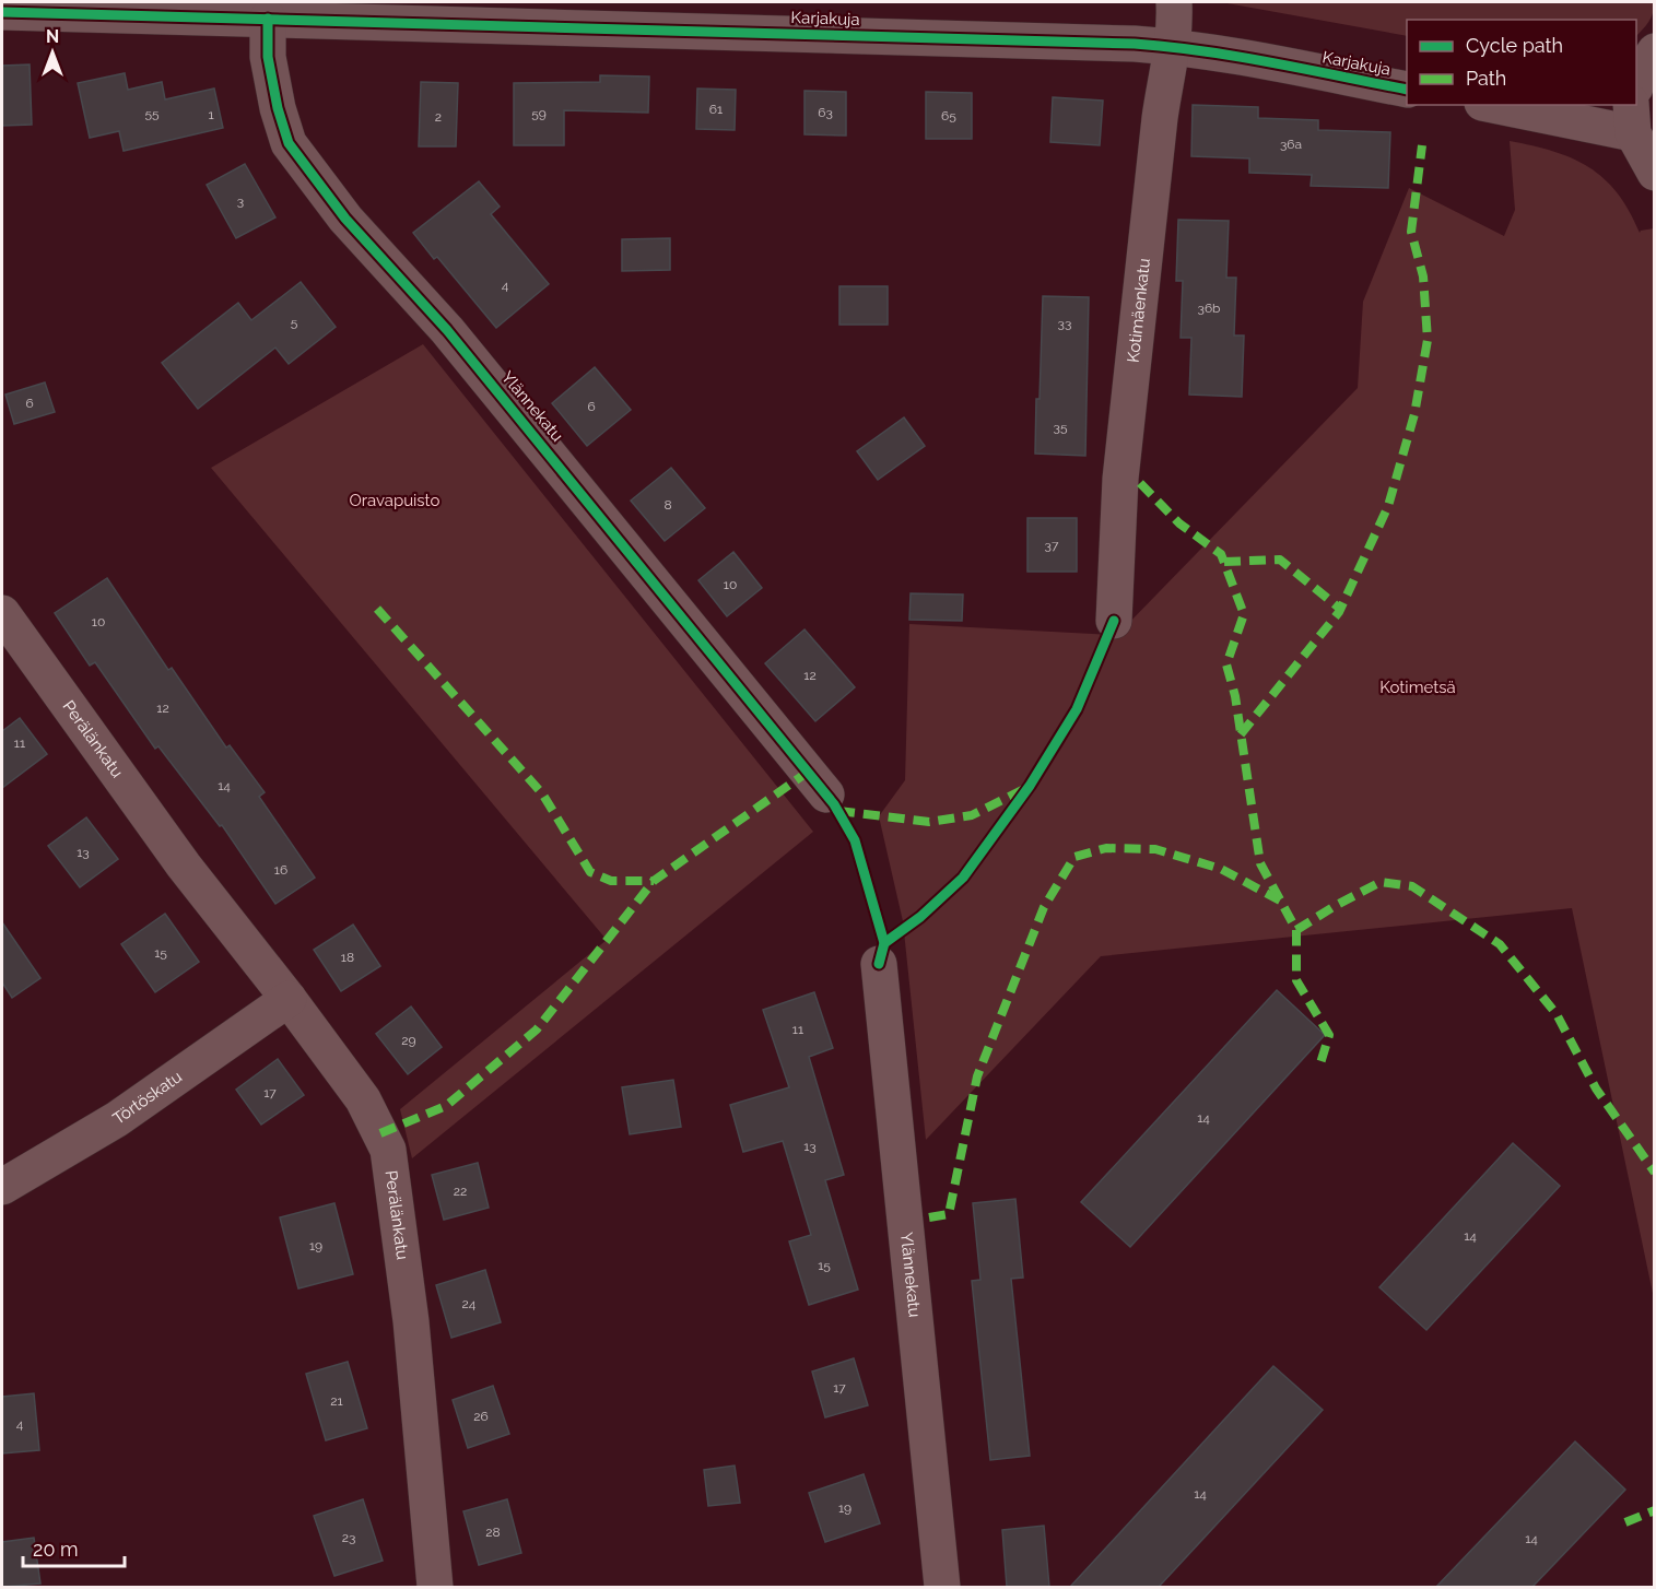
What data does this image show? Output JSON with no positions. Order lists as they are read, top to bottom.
{
  "streets": {
    "street": [
      "Karjakuja",
      "Kotimäenkatu",
      "Ylännekatu",
      "Perälänkatu",
      "Törtöskatu"
    ]
  },
  "crossings": [
    ["Karjakuja", "Kotimäenkatu"],
    ["Karjakuja", "Ylännekatu"],
    ["Perälänkatu", "Törtöskatu"]
  ],
  "parks": ["Oravapuisto", "Kotimetsä"],
  "house_numbers": [
    "61",
    "63",
    "55",
    "59",
    "1",
    "65",
    "2",
    "36a",
    "3",
    "4",
    "36b",
    "5",
    "33",
    "6",
    "6",
    "35",
    "8",
    "37",
    "10",
    "10",
    "12",
    "12",
    "11",
    "14",
    "13",
    "16",
    "15",
    "18",
    "11",
    "29",
    "17",
    "14",
    "13",
    "22",
    "14",
    "19",
    "15",
    "24",
    "17",
    "21",
    "26",
    "4",
    "14",
    "19",
    "28",
    "23",
    "14"
  ],
  "legend": ["Cycle path", "Path"],
  "scale_bar": "20 m",
  "north": "top"
}
